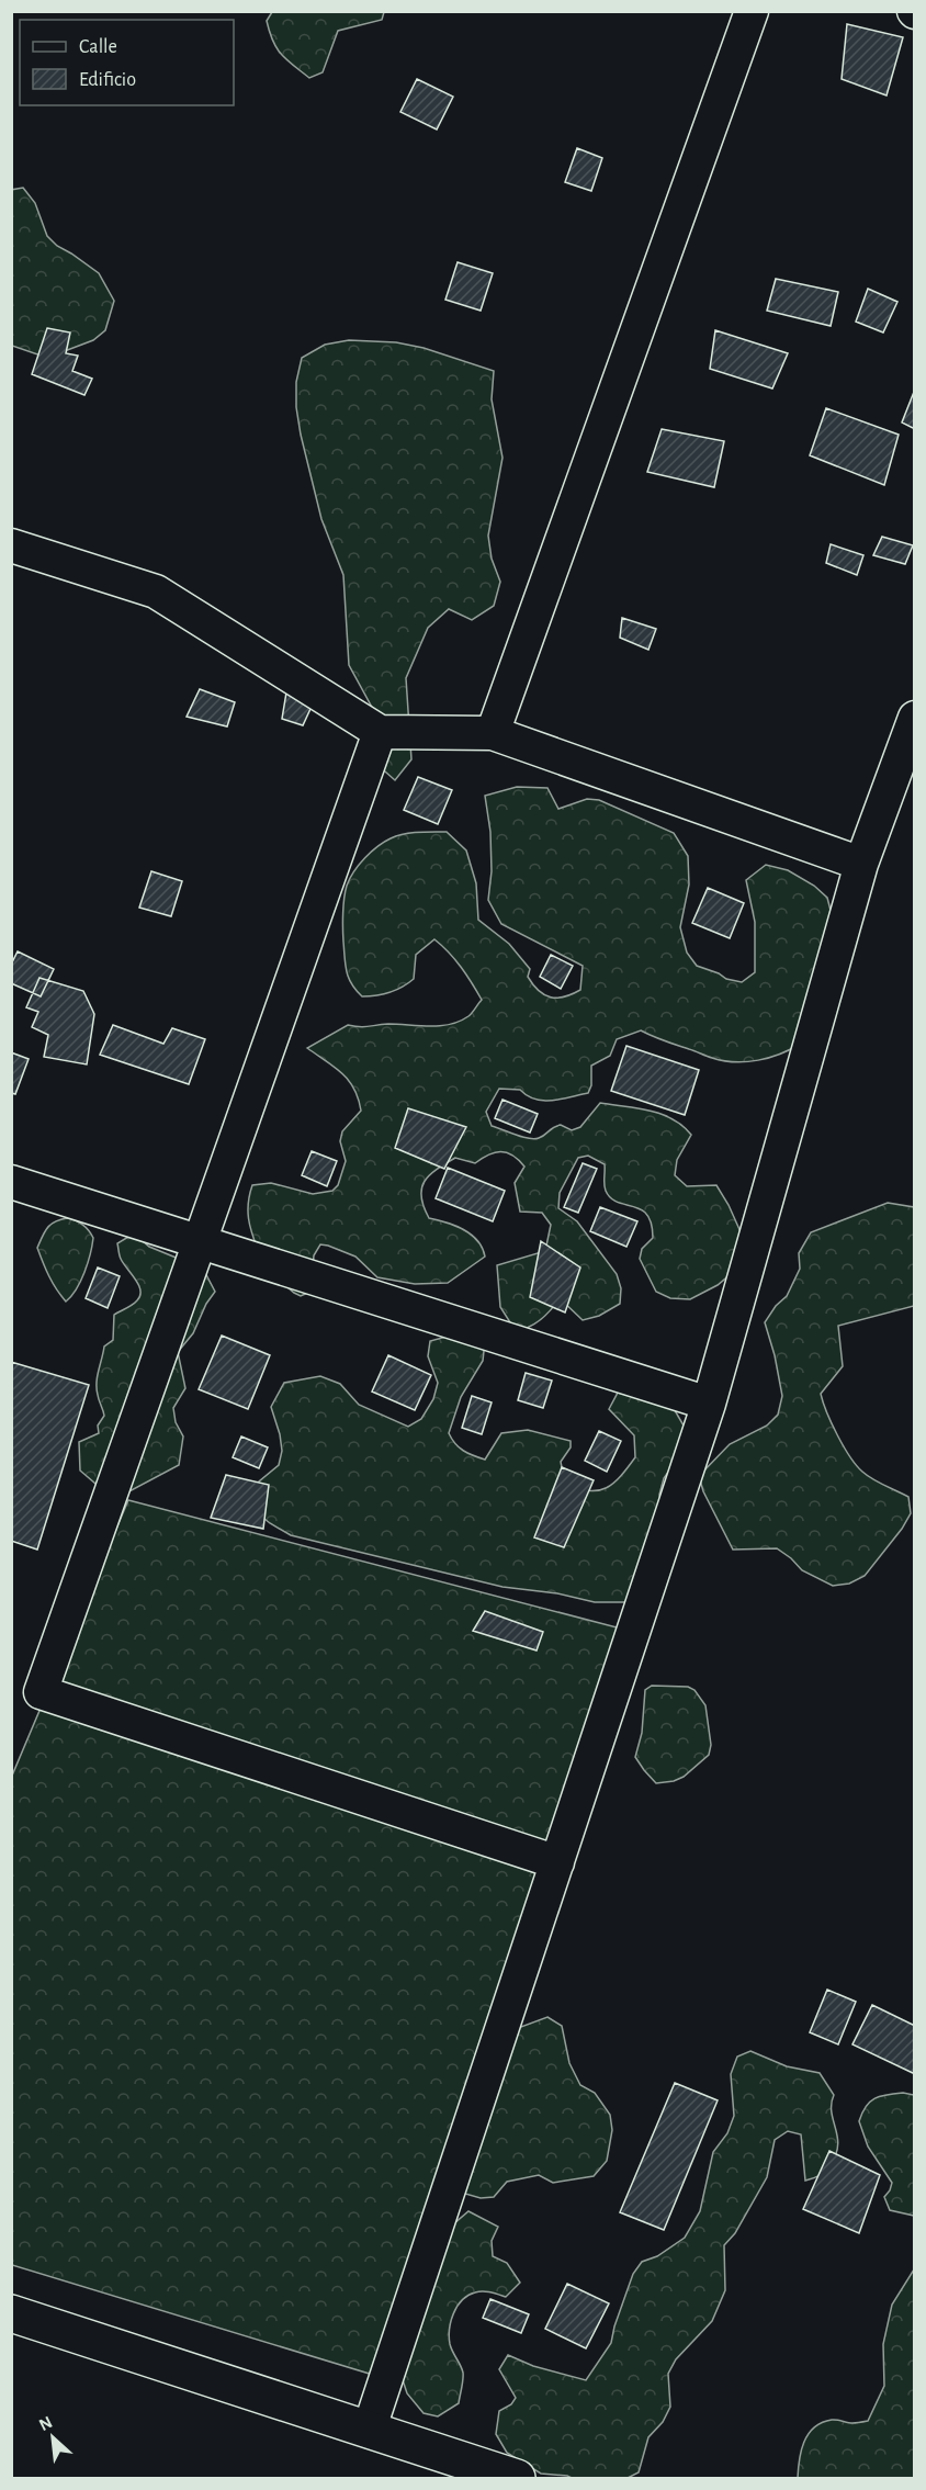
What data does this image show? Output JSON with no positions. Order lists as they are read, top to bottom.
{
  "legend": ["Calle", "Edificio"],
  "north": "top left"
}
